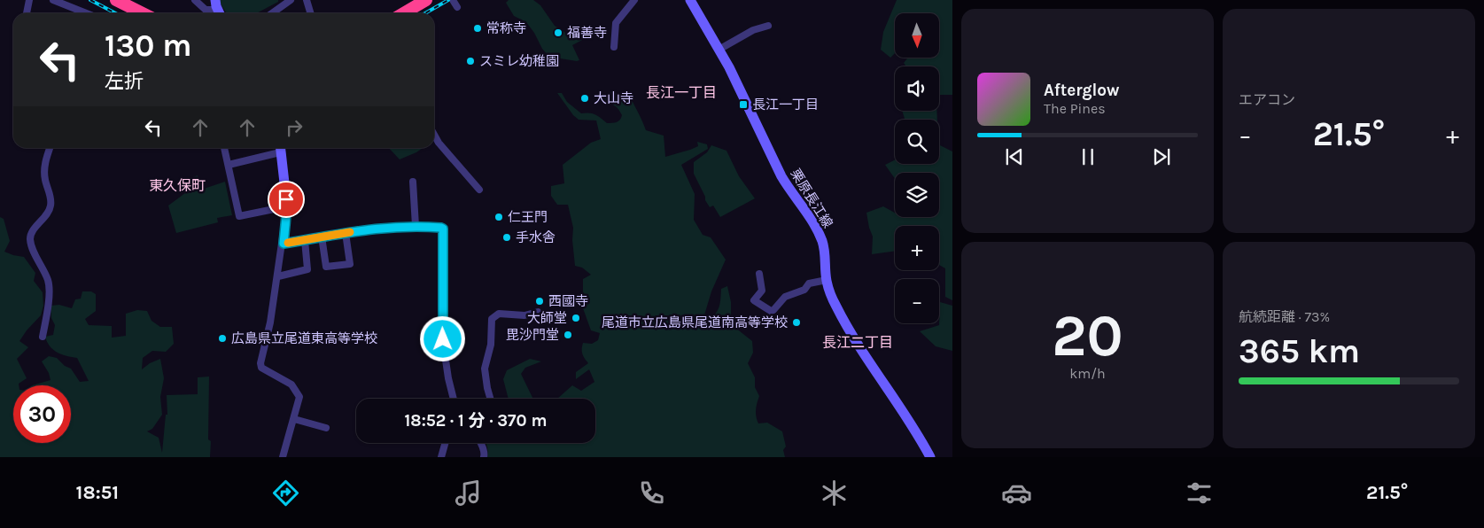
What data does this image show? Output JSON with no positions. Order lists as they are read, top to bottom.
{
  "streets": {
    "main road": ["栗原長江線"]
  },
  "districts": ["長江一丁目", "東久保町", "長江二丁目"],
  "places": {
    "other": [
      "常称寺",
      "福善寺",
      "スミレ幼稚園",
      "大山寺",
      "仁王門",
      "手水舎",
      "西國寺",
      "大師堂",
      "尾道市立広島県尾道南高等学校",
      "毘沙門堂",
      "広島県立尾道東高等学校"
    ],
    "transit": ["長江一丁目"]
  },
  "north": "bottom",
  "page": {
    "tile": [
      "エアコン",
      ["20", "km/h"],
      ["航続距離 · 73%", "365 km"]
    ],
    "map_buttons": ["+", "−"],
    "turn": ["130 m", "左折"],
    "song": ["Afterglow", "The Pines"],
    "heat": ["−", "21.5°", "+"],
    "limit": "30",
    "trip": "18:52 · 1 分 · 370 m",
    "tabs": ["18:51", "21.5°"]
  }
}
